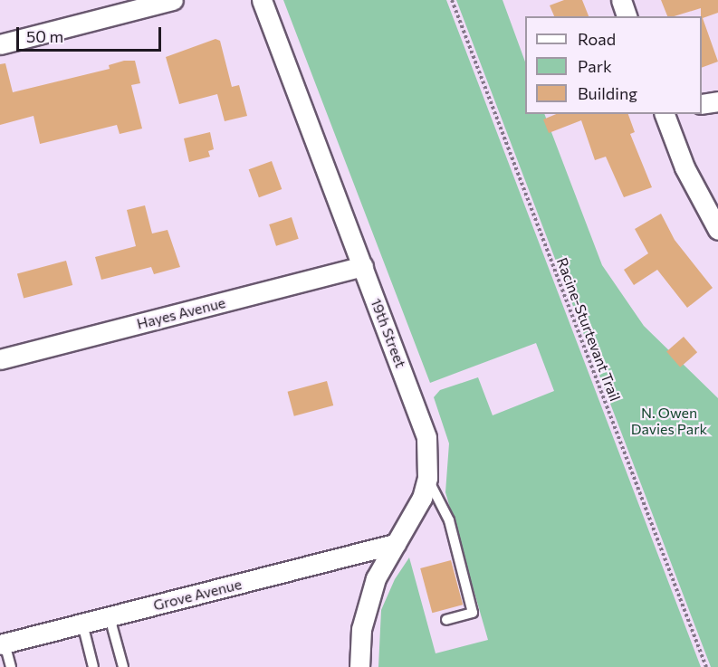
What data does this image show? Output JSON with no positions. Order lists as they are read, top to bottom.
{
  "streets": {
    "street": ["Hayes Avenue", "19th Street", "Grove Avenue"],
    "path": ["Racine-Sturtevant Trail"]
  },
  "crossings": [
    ["Hayes Avenue", "19th Street"],
    ["19th Street", "Grove Avenue"]
  ],
  "parks": ["N. Owen Davies Park"],
  "legend": ["Road", "Park", "Building"],
  "scale_bar": "50 m"
}
